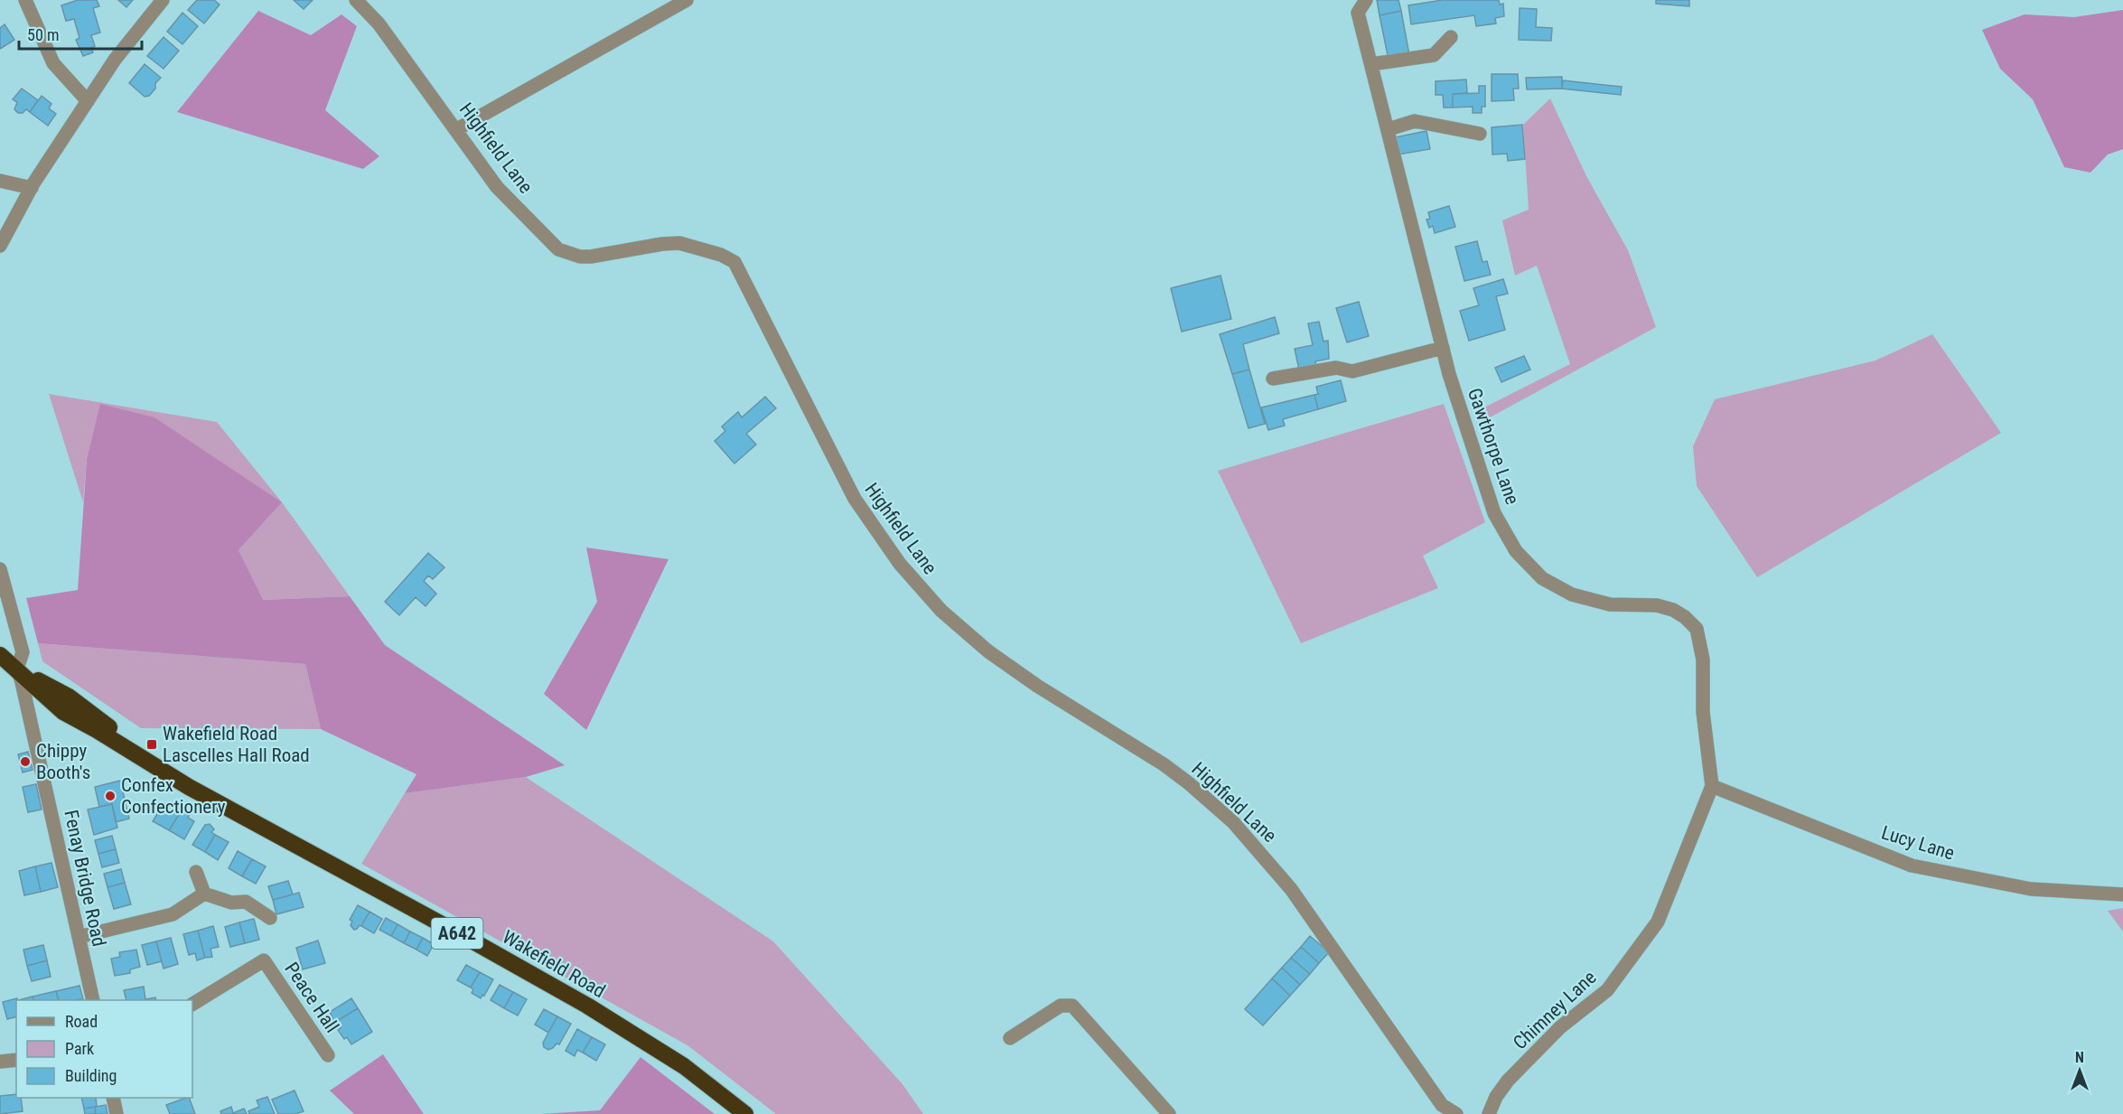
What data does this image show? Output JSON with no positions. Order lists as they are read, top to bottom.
{
  "streets": {
    "highway": ["A642", "Wakefield Road"],
    "street": [
      "Highfield Lane",
      "Gawthorpe Lane",
      "Lucy Lane",
      "Fenay Bridge Road",
      "Peace Hall",
      "Chimney Lane"
    ]
  },
  "crossings": [
    ["Gawthorpe Lane", "Lucy Lane"],
    ["Gawthorpe Lane", "Chimney Lane"],
    ["Lucy Lane", "Chimney Lane"],
    ["Fenay Bridge Road", "Wakefield Road"]
  ],
  "places": {
    "transit": ["Wakefield Road Lascelles Hall Road"],
    "other": ["Chippy Booth's", "Confex Confectionery"]
  },
  "legend": ["Road", "Park", "Building"],
  "scale_bar": "50 m",
  "north": "top"
}
